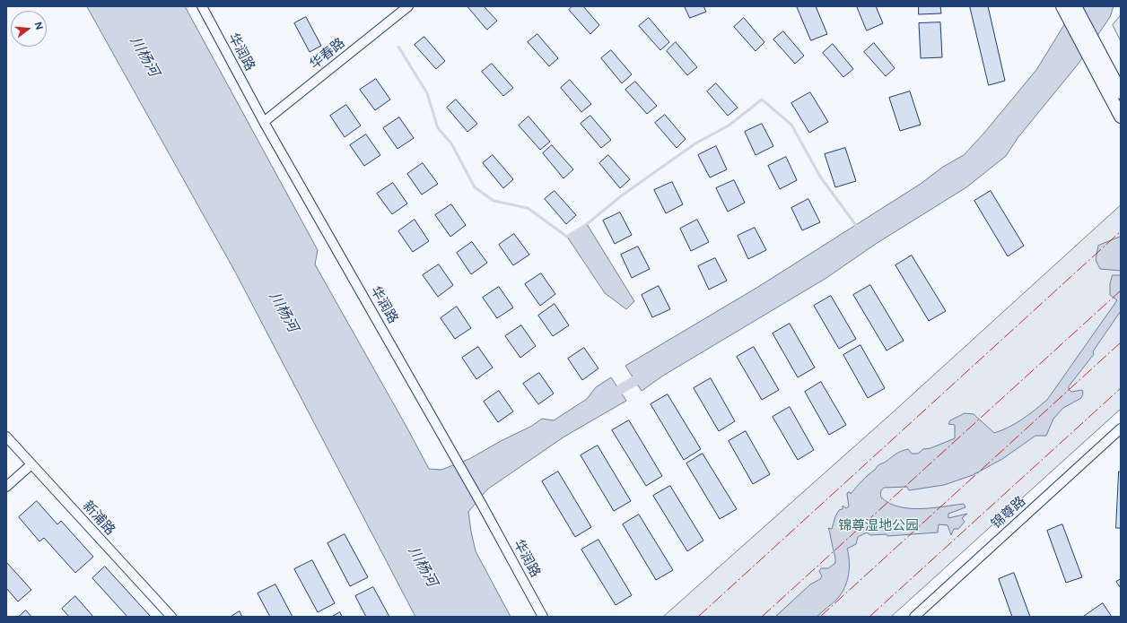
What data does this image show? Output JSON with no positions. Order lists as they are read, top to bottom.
{
  "streets": {
    "street": [
      "华润路",
      "华春路",
      "锦尊路",
      "新浦路"
    ]
  },
  "crossings": [
    ["华润路", "华春路"]
  ],
  "water": ["川杨河"],
  "parks": ["锦尊湿地公园"],
  "north": "right"
}
